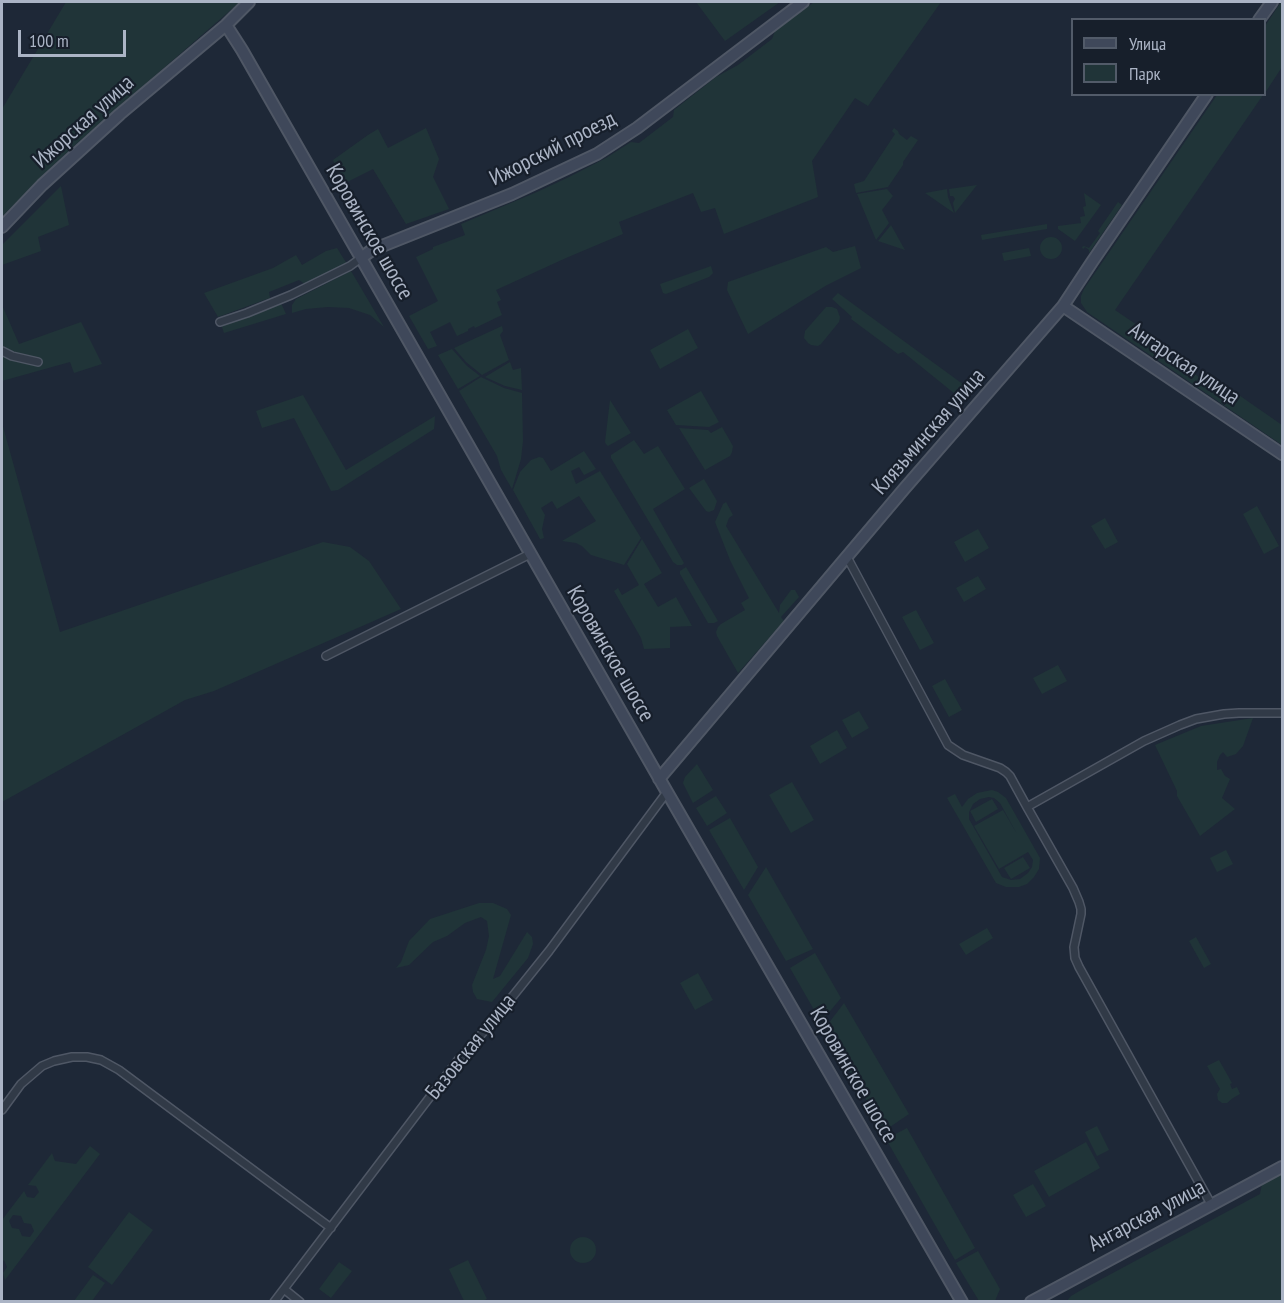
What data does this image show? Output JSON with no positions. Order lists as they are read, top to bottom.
{
  "streets": {
    "street": [
      "Ижорская улица",
      "Ижорский проезд",
      "Коровинское шоссе",
      "Ангарская улица",
      "Клязьминская улица",
      "Базовская улица"
    ]
  },
  "crossings": [
    ["Ижорская улица", "Коровинское шоссе"],
    ["Ижорский проезд", "Коровинское шоссе"],
    ["Коровинское шоссе", "Клязьминская улица"],
    ["Коровинское шоссе", "Базовская улица"],
    ["Ангарская улица", "Клязьминская улица"]
  ],
  "legend": ["Улица", "Парк"],
  "scale_bar": "100 m"
}
